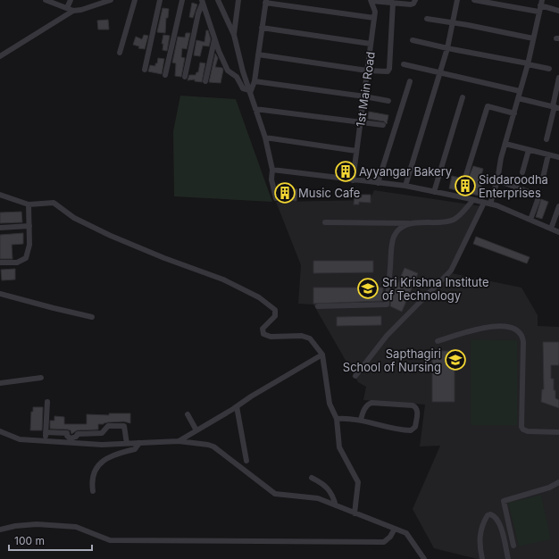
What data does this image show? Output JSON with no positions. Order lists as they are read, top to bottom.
{
  "streets": {
    "street": ["1st Main Road"]
  },
  "places": {
    "building": ["Ayyangar Bakery", "Siddaroodha Enterprises", "Music Cafe"],
    "school or university": ["Sri Krishna Institute of Technology", "Sapthagiri School of Nursing"]
  },
  "scale_bar": "100 m"
}
